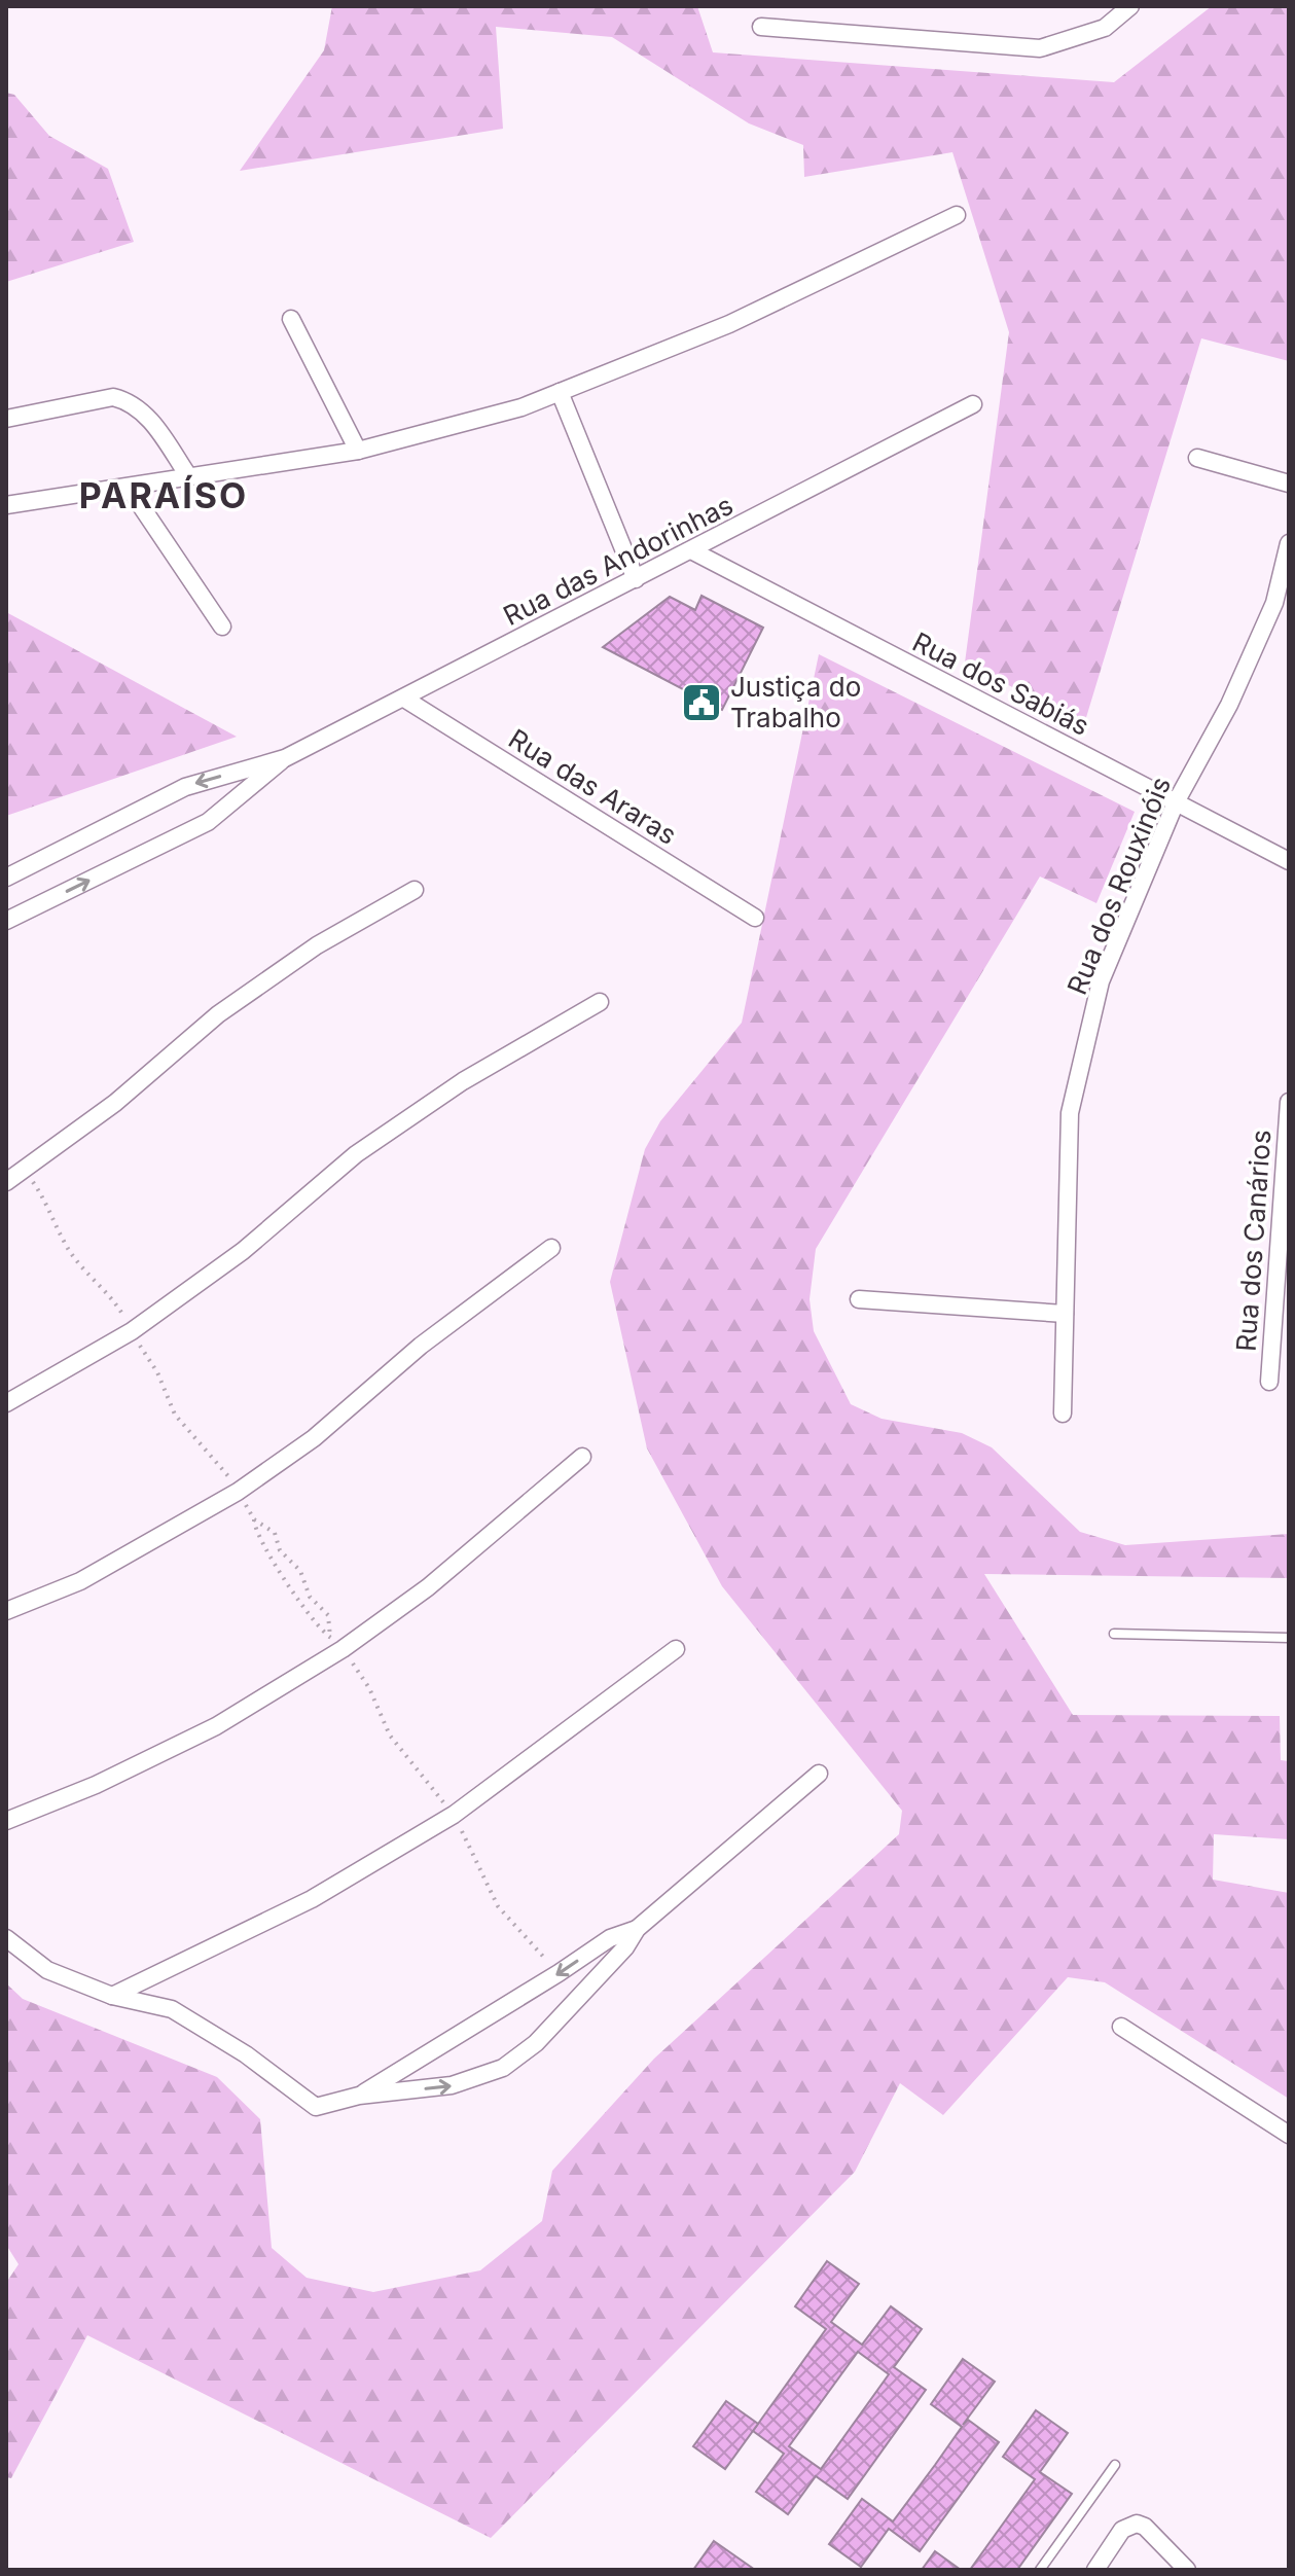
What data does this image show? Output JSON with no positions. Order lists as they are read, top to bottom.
{
  "streets": {
    "street": [
      "Rua das Andorinhas",
      "Rua dos Sabiás",
      "Rua das Araras",
      "Rua dos Rouxinóis",
      "Rua dos Canários"
    ]
  },
  "crossings": [
    ["Rua das Andorinhas", "Rua dos Sabiás"],
    ["Rua das Andorinhas", "Rua das Araras"],
    ["Rua dos Sabiás", "Rua dos Rouxinóis"]
  ],
  "districts": ["PARAÍSO"],
  "places": {
    "public building": ["Justiça do Trabalho"]
  }
}
